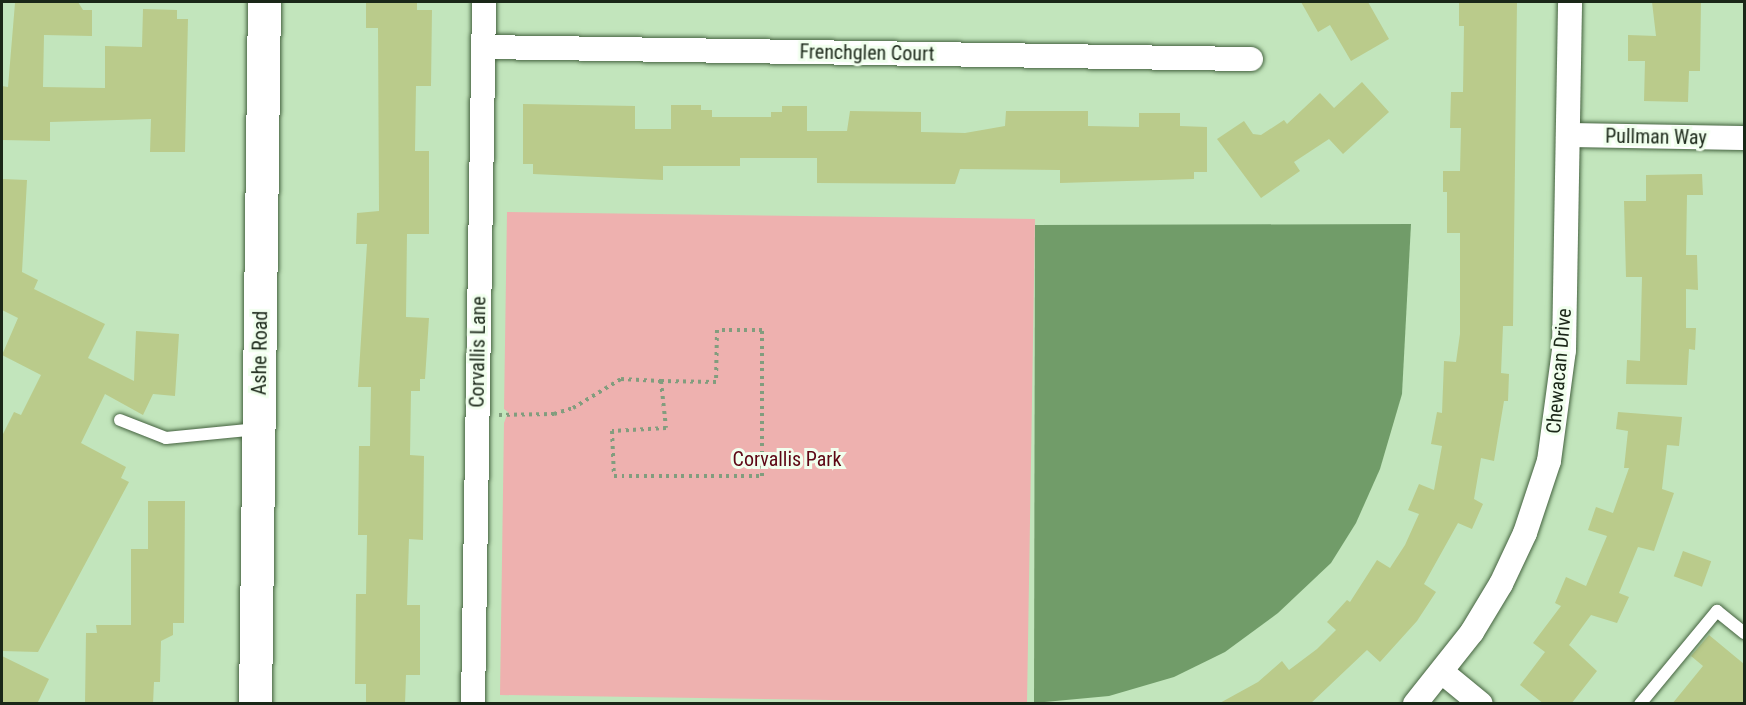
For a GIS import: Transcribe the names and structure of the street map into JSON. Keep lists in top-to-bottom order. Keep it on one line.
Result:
{"streets":{"street":["Frenchglen Court","Pullman Way","Corvallis Lane","Ashe Road","Chewacan Drive"]},"crossings":[["Frenchglen Court","Corvallis Lane"],["Pullman Way","Chewacan Drive"]],"parks":["Corvallis Park"]}
